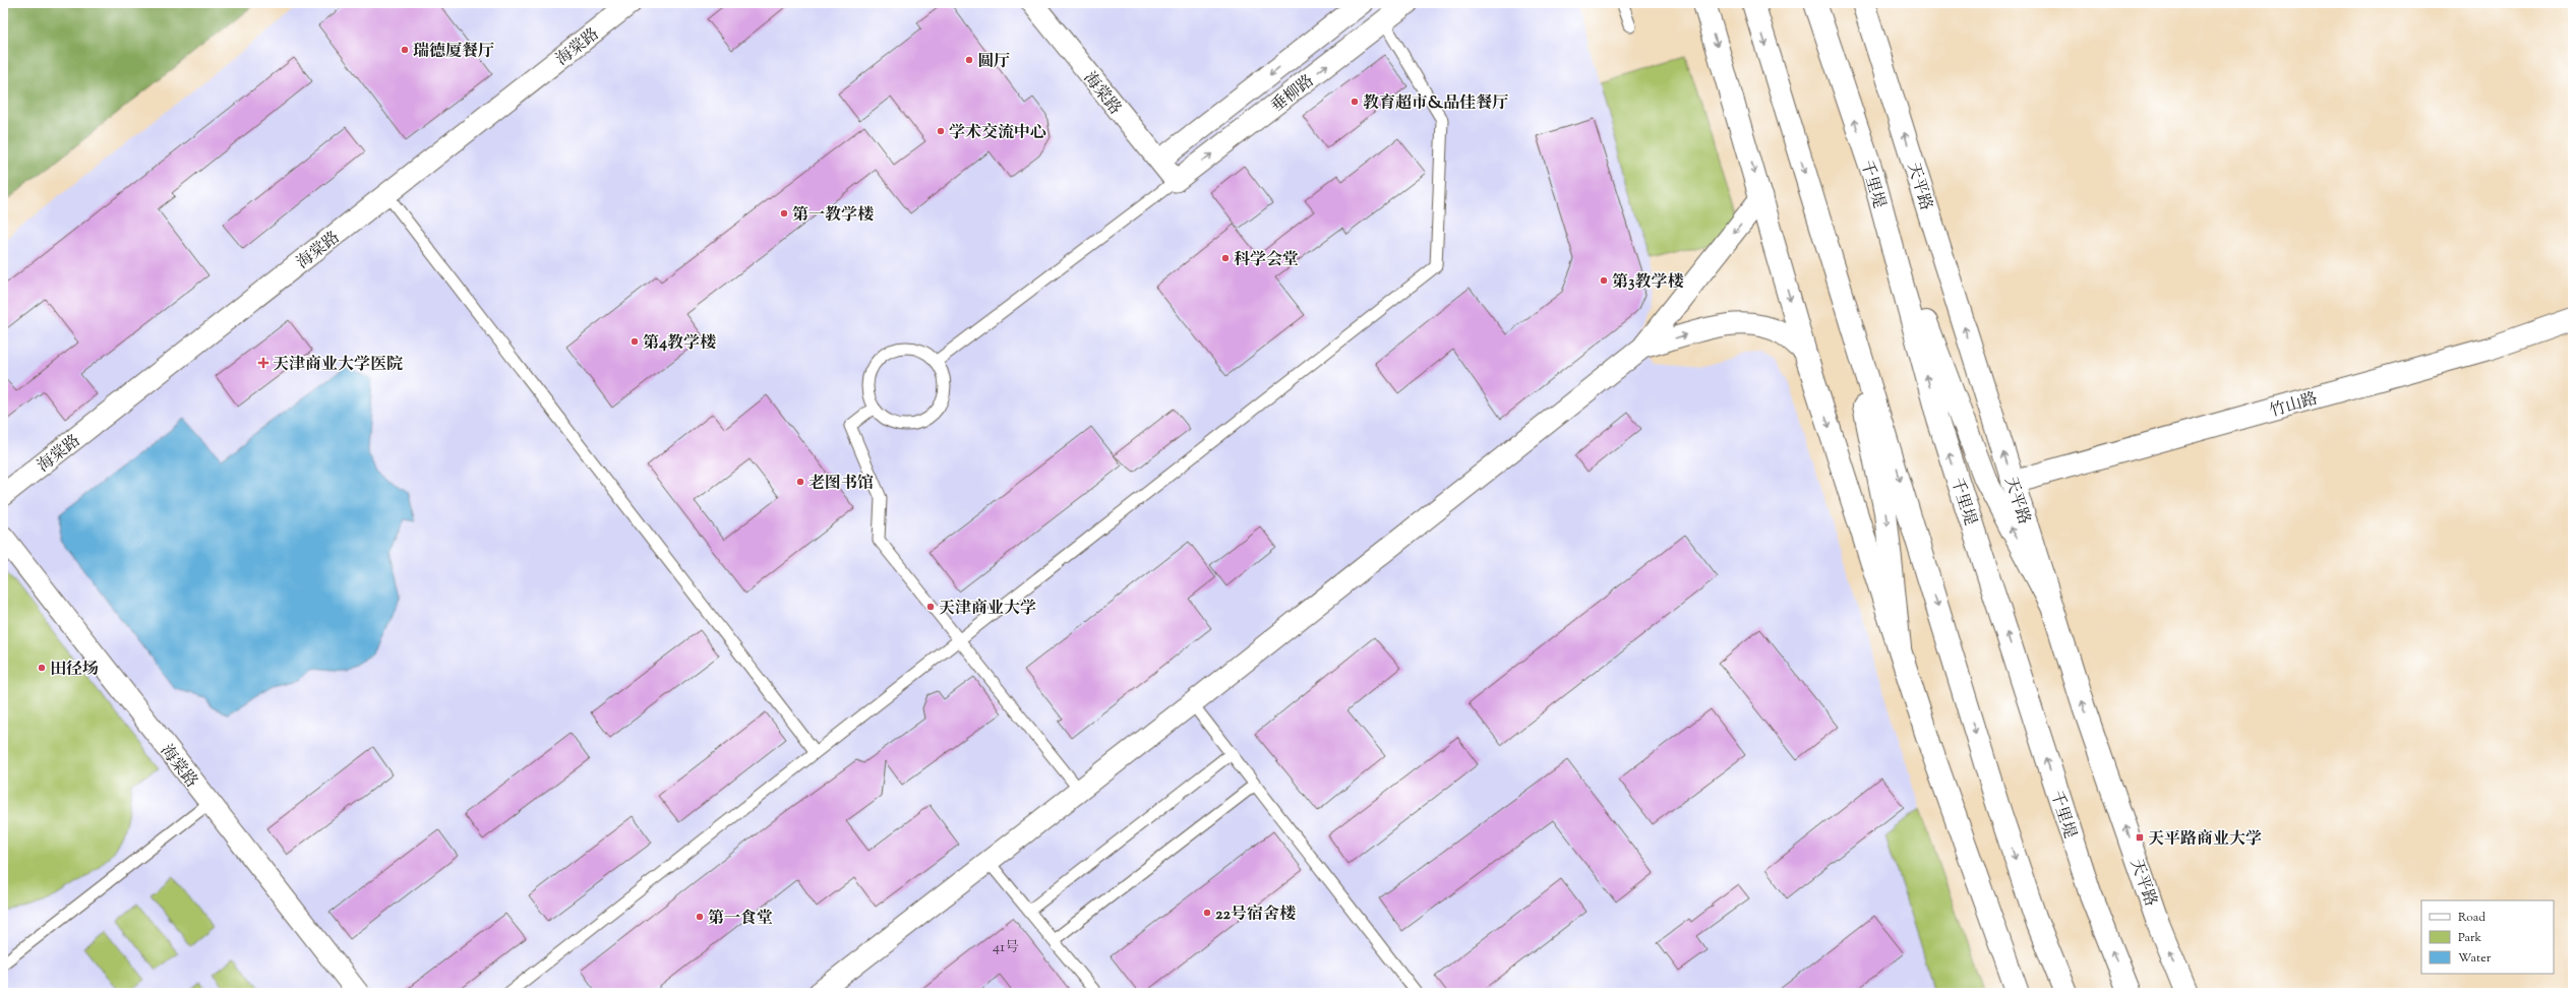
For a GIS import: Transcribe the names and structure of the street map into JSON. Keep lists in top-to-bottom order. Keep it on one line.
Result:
{"streets":{"main road":["千里堤","天平路","竹山路"],"street":["海棠路","垂柳路"]},"crossings":[["海棠路","垂柳路"],["天平路","竹山路"]],"places":{"other":["瑞德厦餐厅","圆厅","教育超市&品佳餐厅","学术交流中心","第一教学楼","科学会堂","第3教学楼","第4教学楼","老图书馆","天津商业大学","田径场","22号宿舍楼","第一食堂"],"health":["天津商业大学医院"],"transit":["天平路商业大学"]},"house_numbers":["41号"],"legend":["Road","Park","Water"]}
